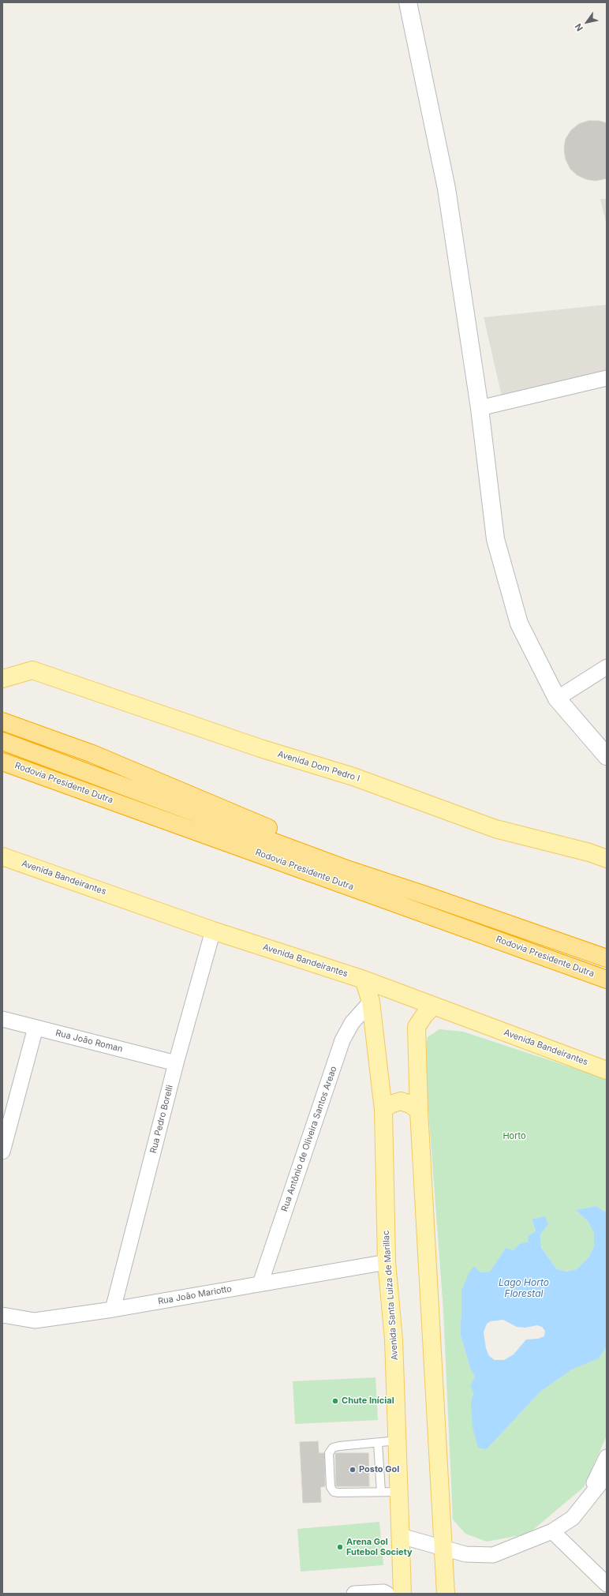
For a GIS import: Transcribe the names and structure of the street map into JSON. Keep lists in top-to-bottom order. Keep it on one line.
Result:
{"streets":{"highway":["Rodovia Presidente Dutra"],"main road":["Avenida Dom Pedro I","Avenida Bandeirantes","Avenida Santa Luíza de Marillac"],"street":["Rua João Roman","Rua Pedro Borelli","Rua Antônio de Oliveira Santos Areao","Rua João Mariotto"]},"crossings":[["Avenida Bandeirantes","Rua Pedro Borelli"],["Avenida Bandeirantes","Avenida Santa Luíza de Marillac"],["Rua João Roman","Rua Pedro Borelli"],["Rua Pedro Borelli","Rua João Mariotto"],["Rua Antônio de Oliveira Santos Areao","Rua João Mariotto"],["Rua Antônio de Oliveira Santos Areao","Avenida Santa Luíza de Marillac"],["Rua João Mariotto","Avenida Santa Luíza de Marillac"]],"water":["Lago Horto Florestal"],"parks":["Horto"],"places":["Chute Inícial","Posto Gol","Arena Gol Futebol Society"],"north":"bottom left"}
